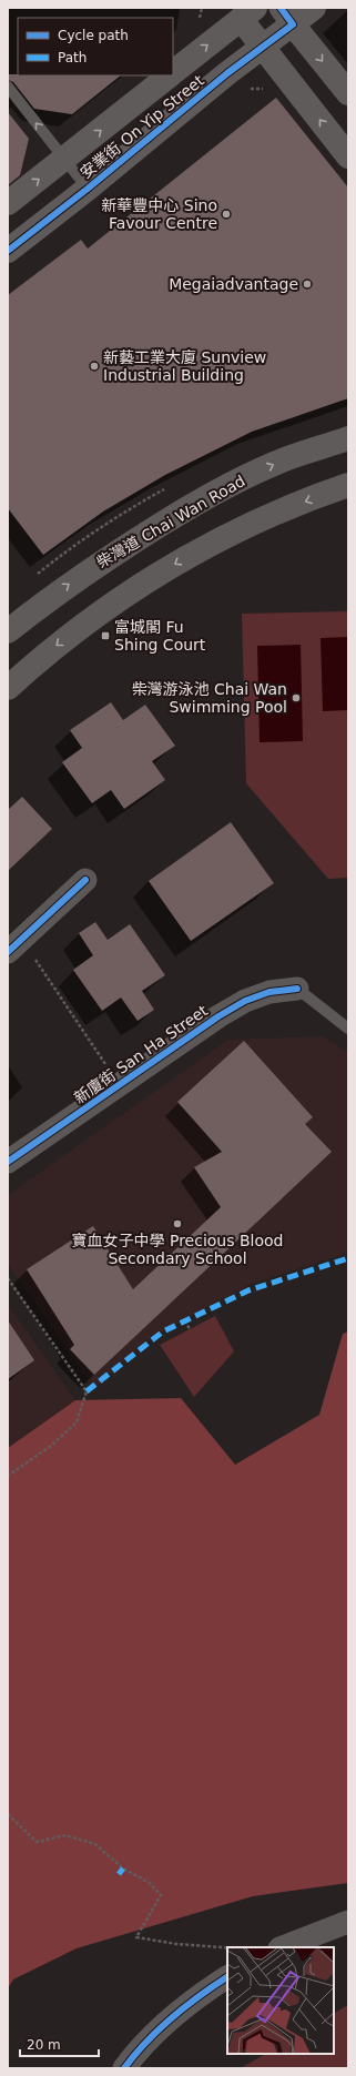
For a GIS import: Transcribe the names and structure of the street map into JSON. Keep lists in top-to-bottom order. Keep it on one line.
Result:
{"streets":{"main road":["安業街 On Yip Street","柴灣道 Chai Wan Road"],"street":["新廈街 San Ha Street"]},"places":{"other":["新華豐中心 Sino Favour Centre","Megaiadvantage","新藝工業大廈 Sunview Industrial Building","柴灣游泳池 Chai Wan Swimming Pool","寶血女子中學 Precious Blood Secondary School"],"transit":["富城閣 Fu Shing Court"]},"legend":["Cycle path","Path"],"scale_bar":"20 m"}
